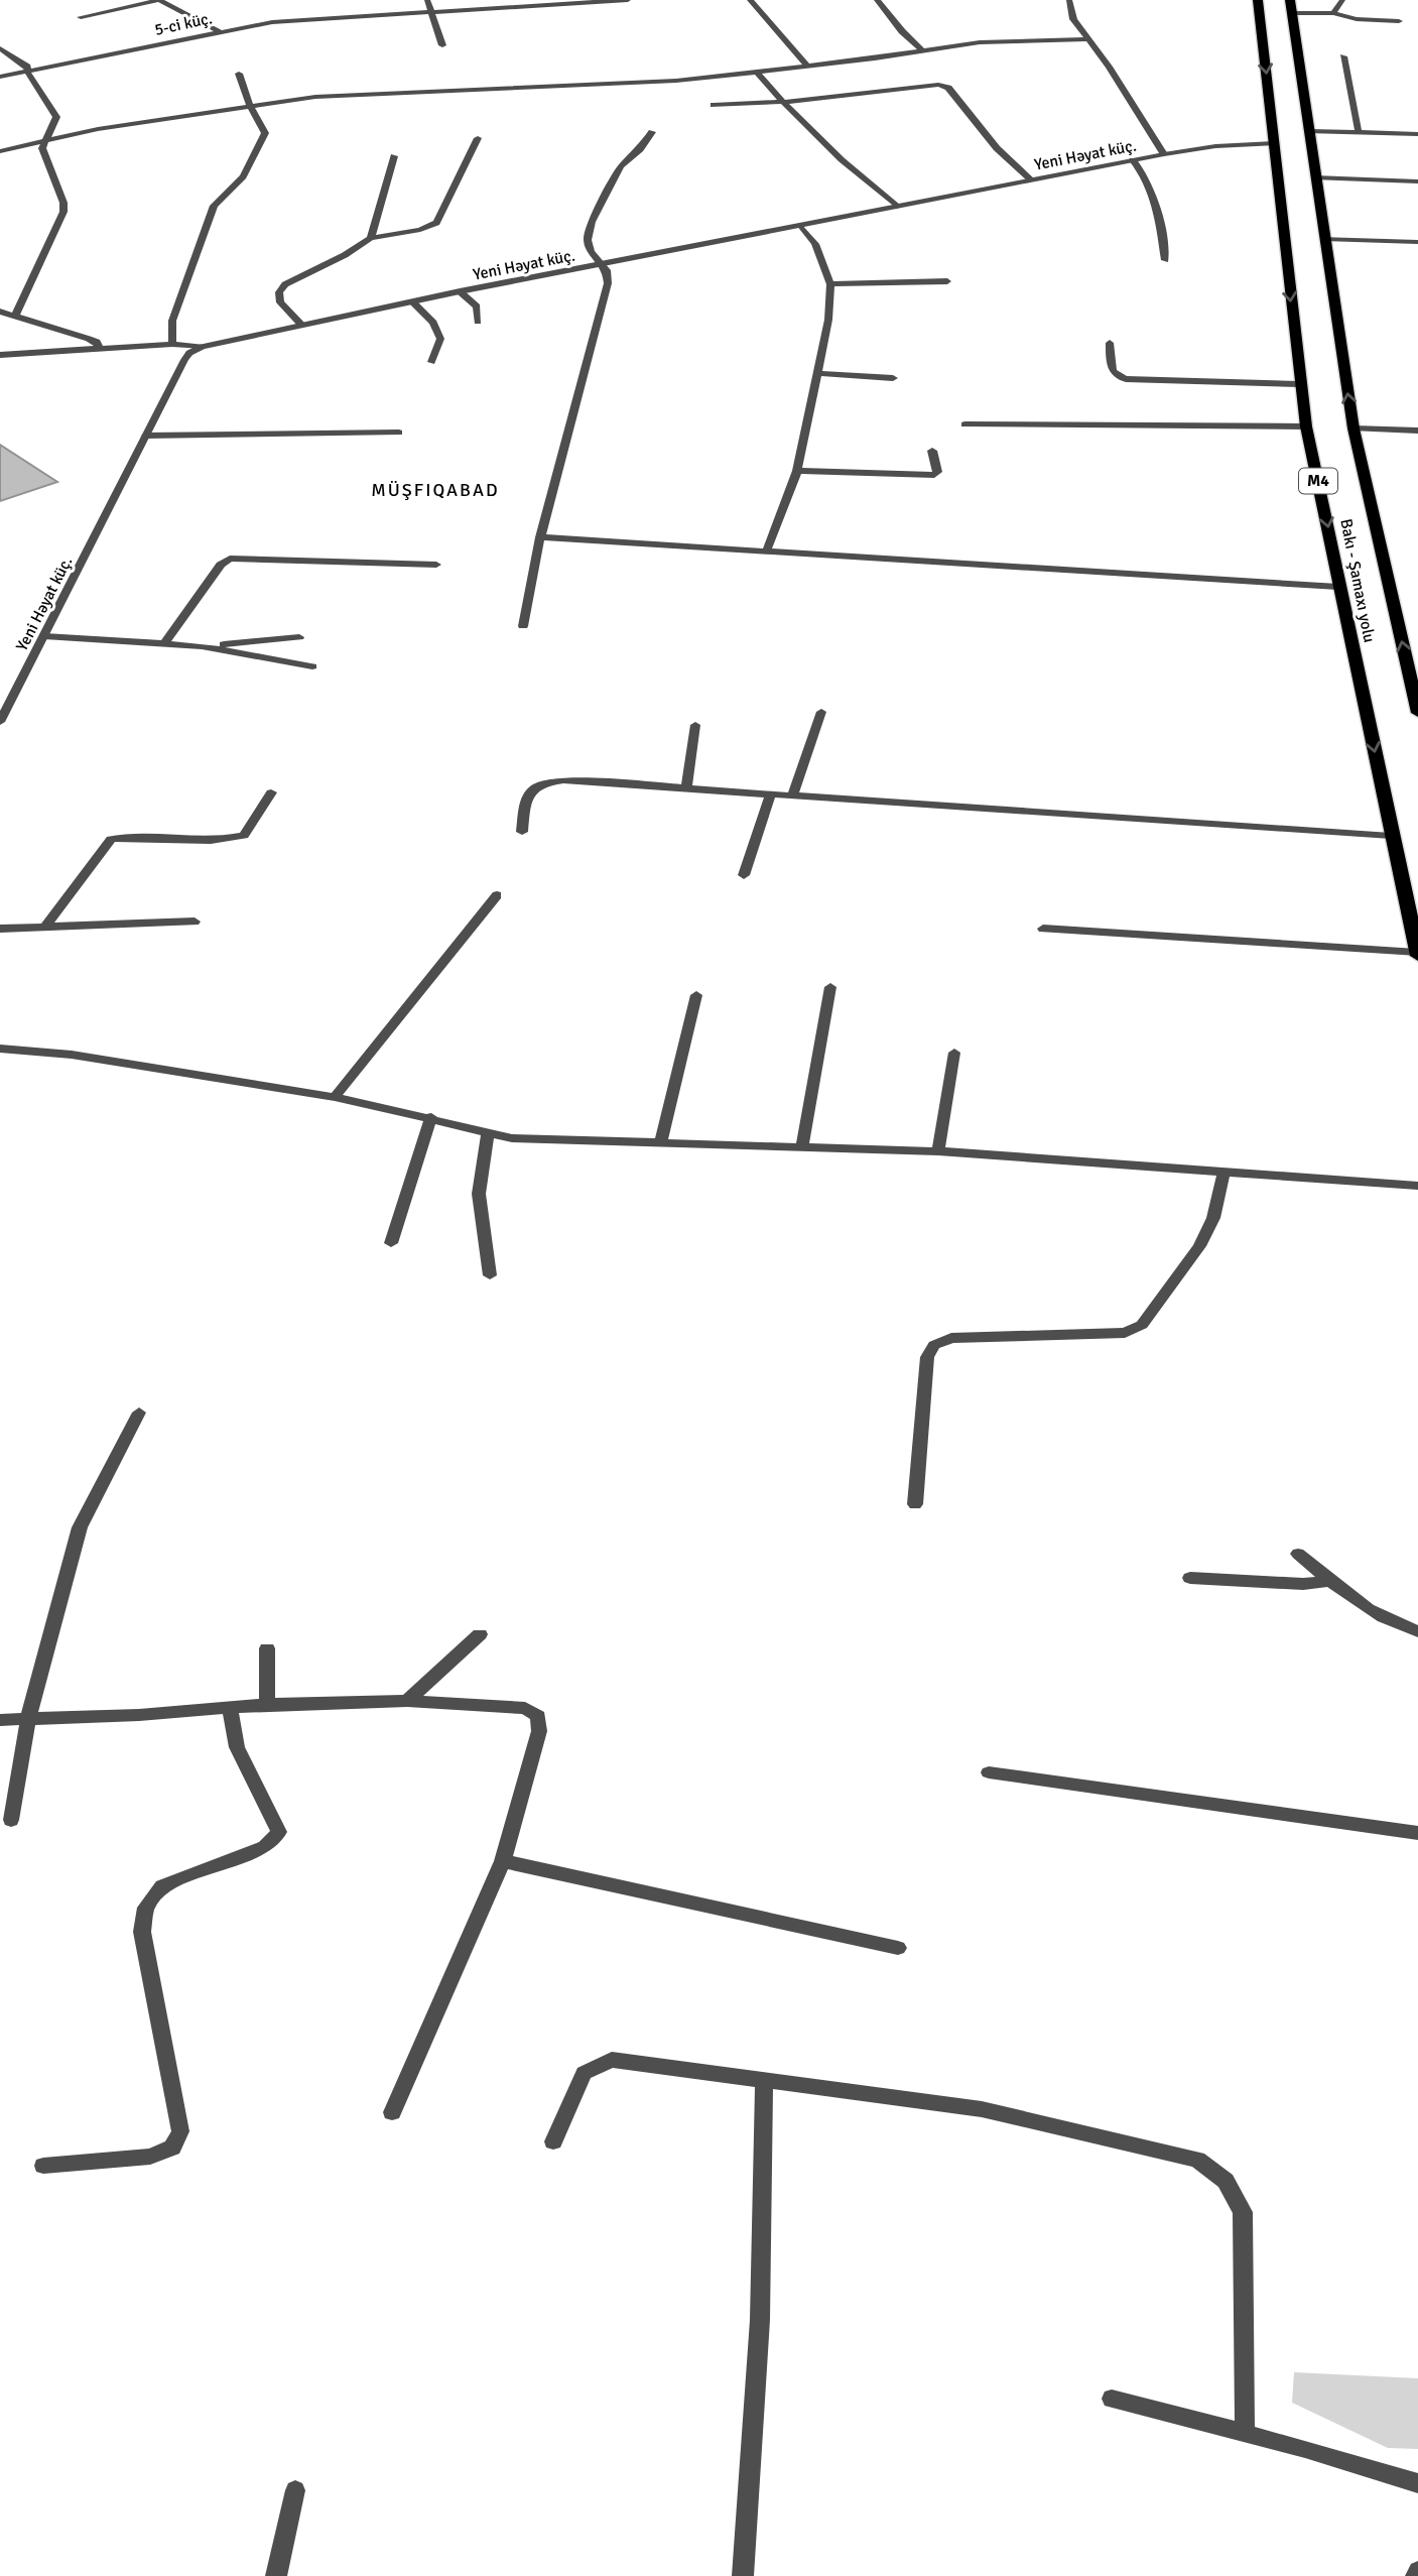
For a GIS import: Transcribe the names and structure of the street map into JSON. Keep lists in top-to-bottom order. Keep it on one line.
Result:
{"streets":{"highway":["M4","Bakı - Şamaxı yolu"],"street":["5-ci küç.","Yeni Həyat küç."]},"crossings":[["Yeni Həyat küç.","Bakı - Şamaxı yolu"]],"districts":["MÜŞFIQABAD"]}
